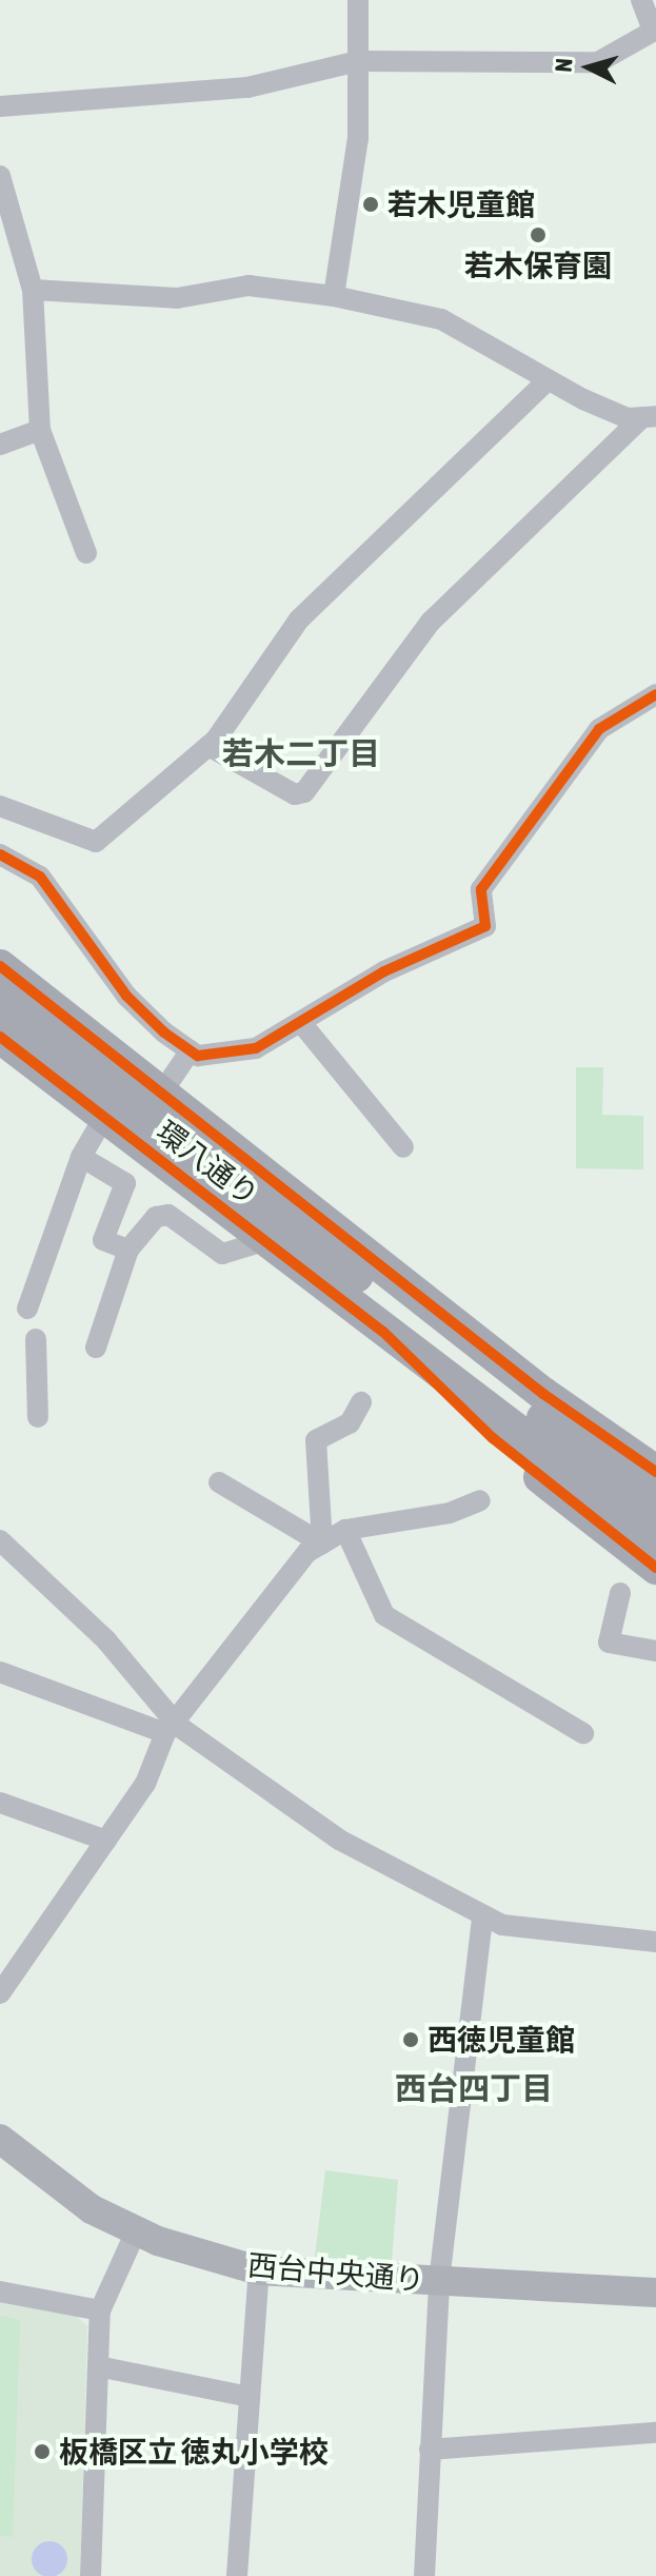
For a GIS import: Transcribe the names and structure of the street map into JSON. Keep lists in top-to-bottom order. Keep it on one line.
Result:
{"streets":{"main road":["環八通り"],"street":["西台中央通り"]},"districts":["若木二丁目","西台四丁目"],"places":["若木児童館","若木保育園","西徳児童館","板橋区立 徳丸小学校"],"north":"left"}
